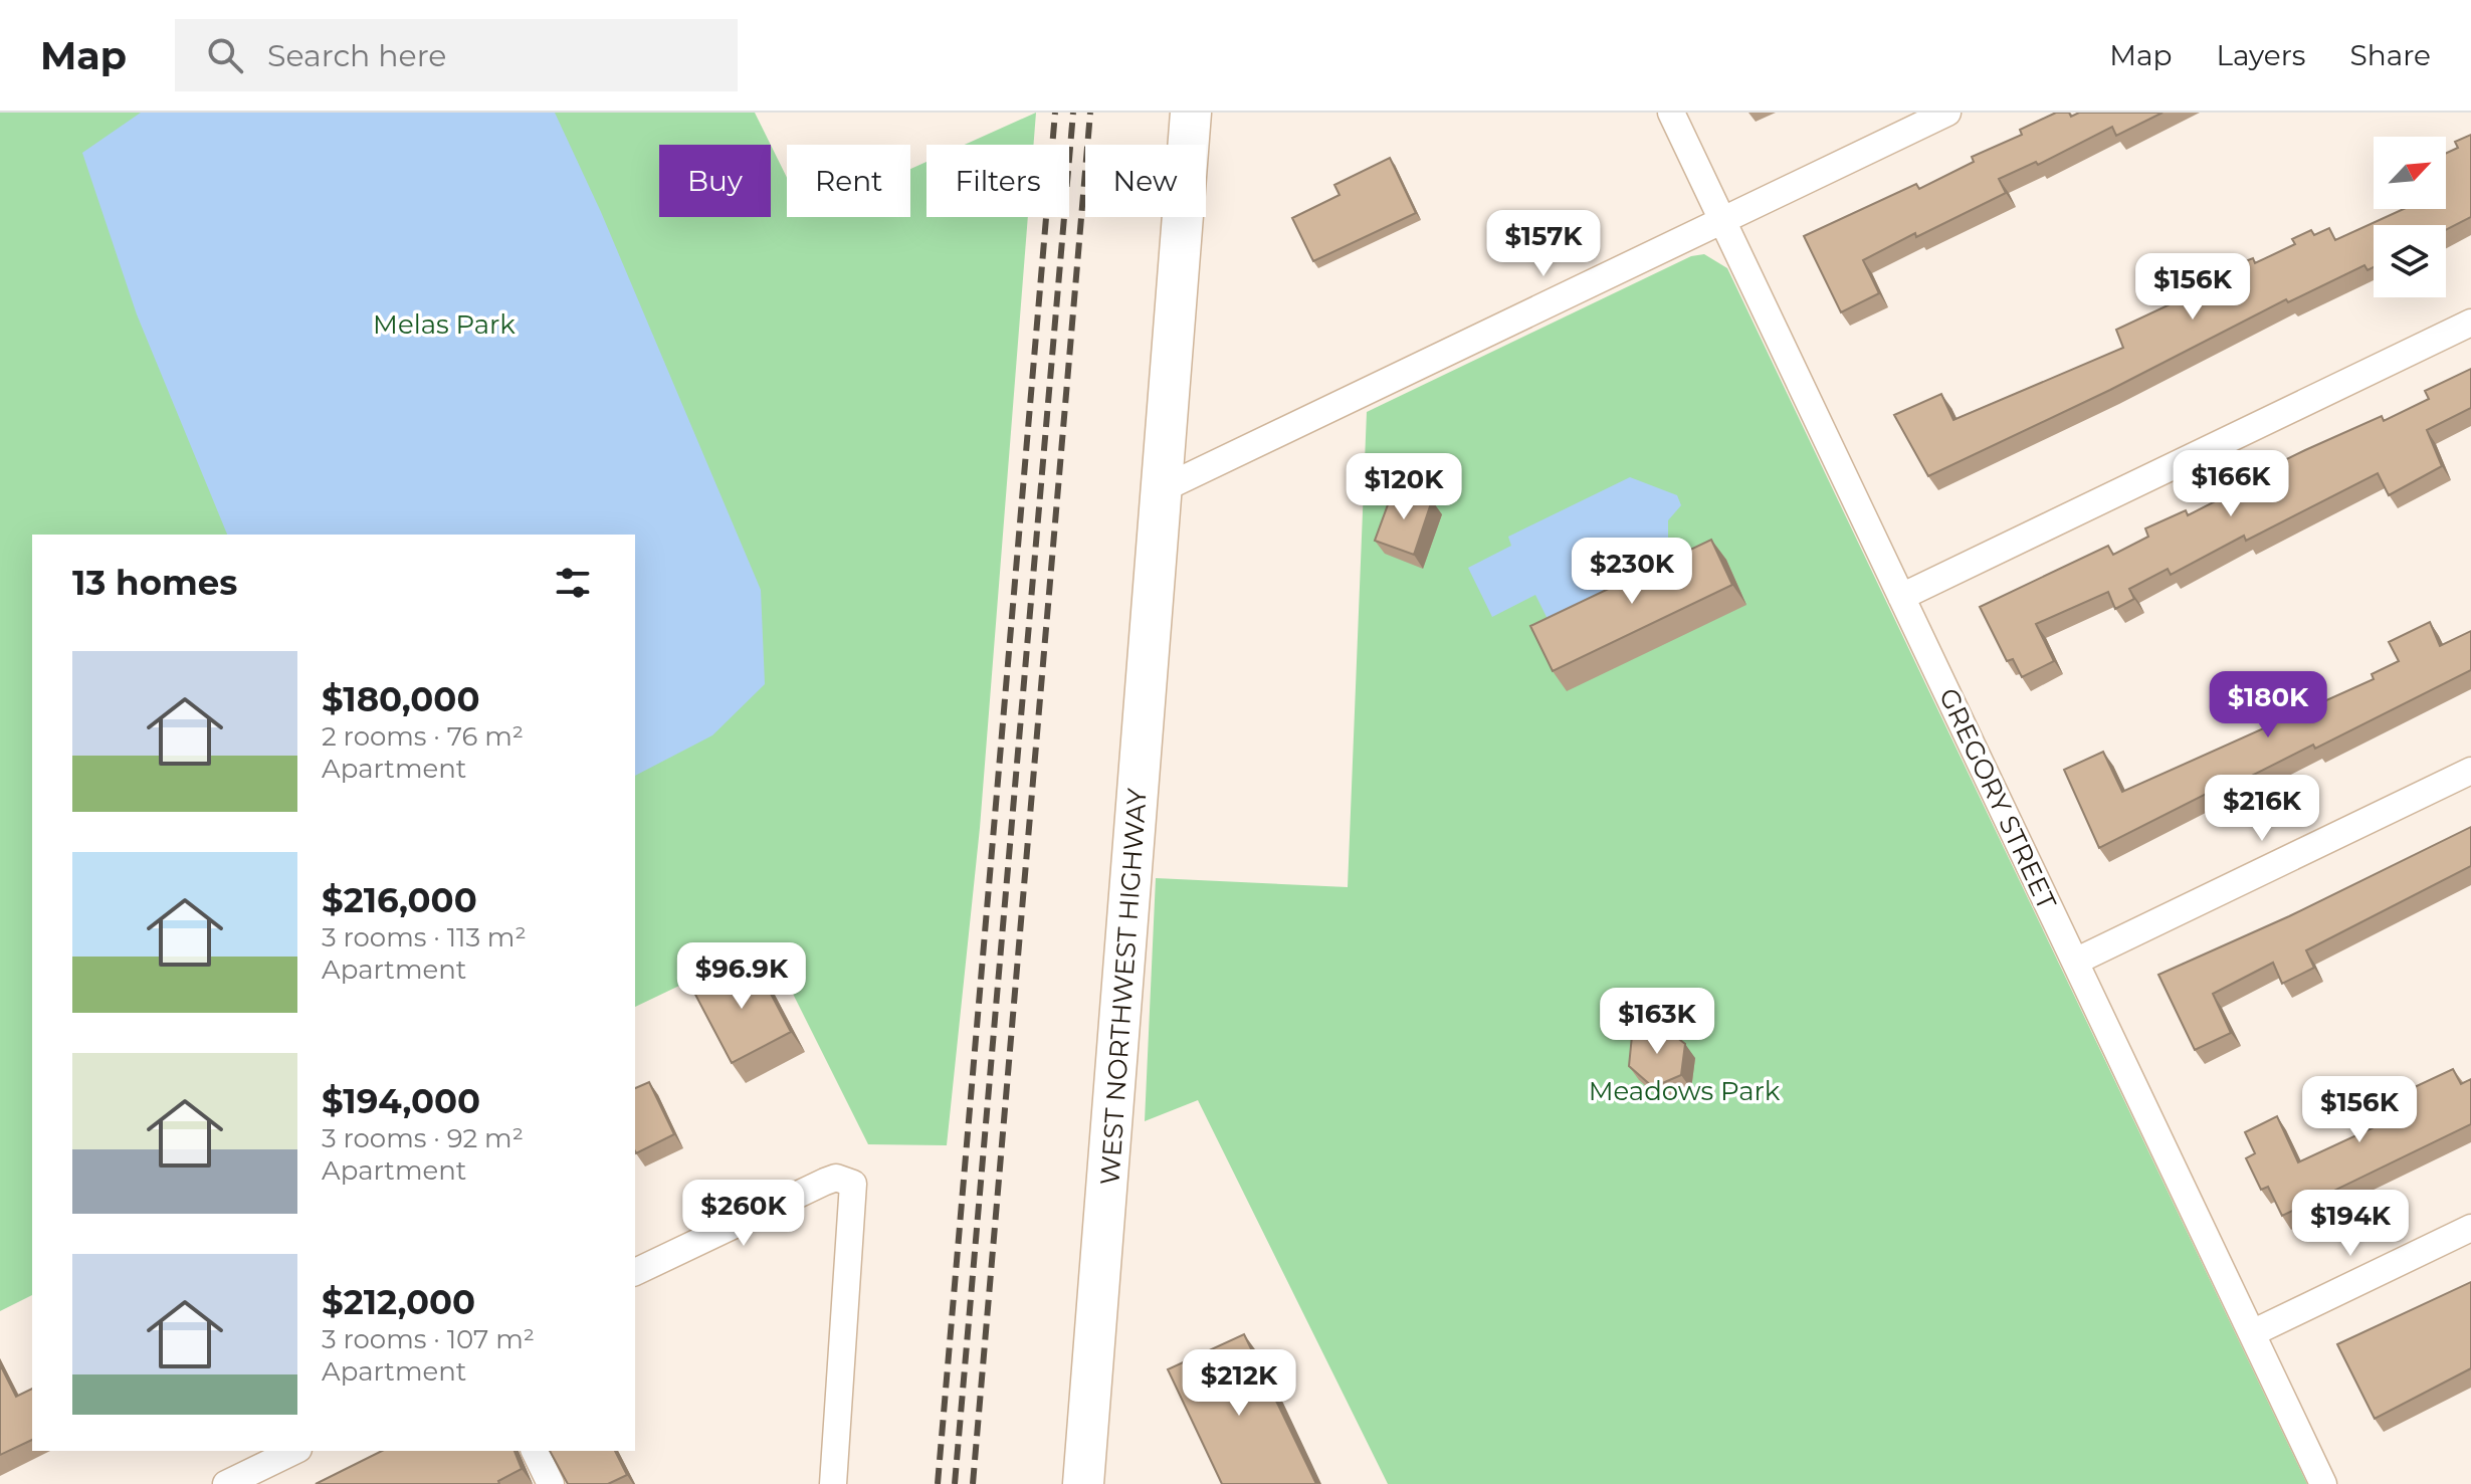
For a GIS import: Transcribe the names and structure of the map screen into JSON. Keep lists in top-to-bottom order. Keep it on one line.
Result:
{"streets":{"main road":["WEST NORTHWEST HIGHWAY"],"street":["GREGORY STREET"]},"parks":["Melas Park","Meadows Park"],"north":"top right","page":{"header":"Map","search":"Search here","nav":["Map","Layers","Share"],"chip":["Buy","Rent","Filters","New"],"price":["$157K","$156K","$166K","$120K","$230K","$180K","$216K","$96.9K","$163K","$156K","$260K","$194K","$212K"],"heading":"13 homes","list":[{"name":"$180,000","note":"2 rooms · 76 m² · Apartment"},{"name":"$216,000","note":"3 rooms · 113 m² · Apartment"},{"name":"$194,000","note":"3 rooms · 92 m² · Apartment"},{"name":"$212,000","note":"3 rooms · 107 m² · Apartment"}]}}
